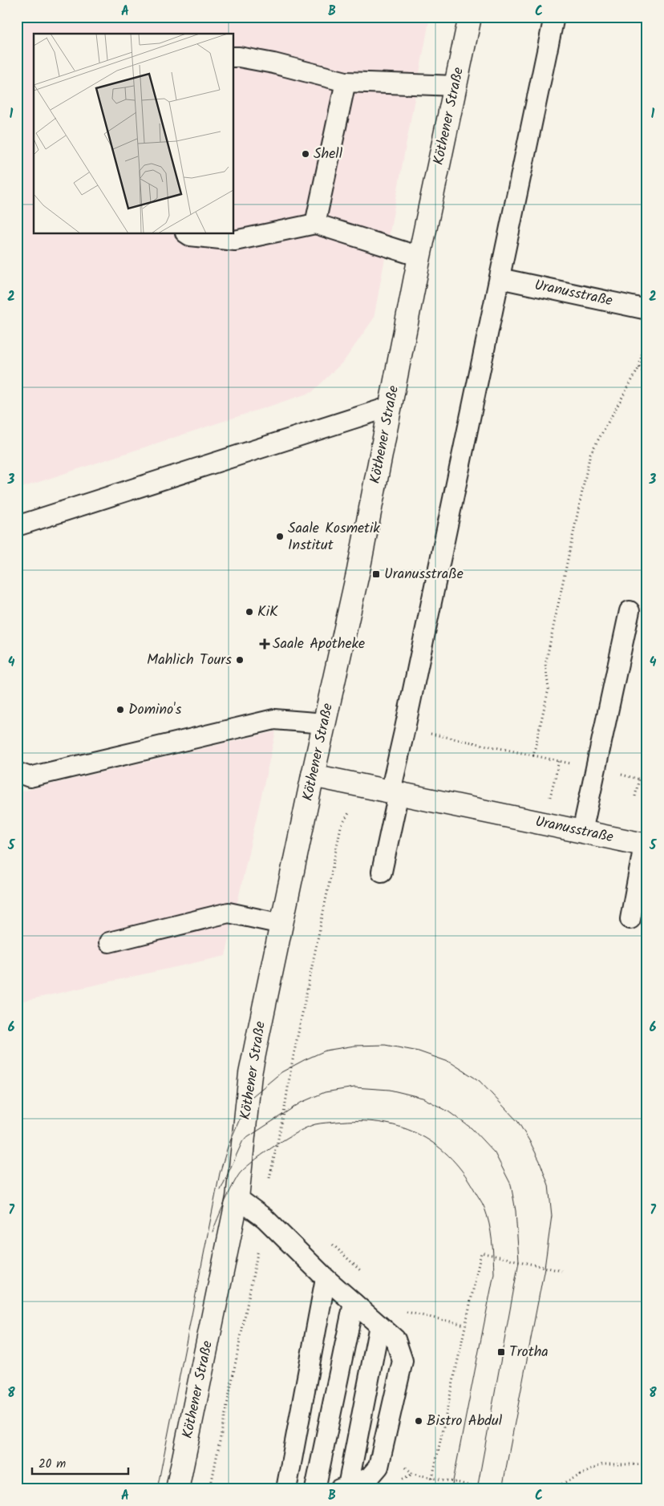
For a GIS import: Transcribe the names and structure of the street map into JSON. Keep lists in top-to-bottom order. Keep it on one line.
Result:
{"streets":{"main road":["Köthener Straße","Uranusstraße"]},"crossings":[["Köthener Straße","Uranusstraße"]],"places":{"other":["Shell","Saale Kosmetik Institut","KiK","Mahlich Tours","Domino's","Bistro Abdul"],"transit":["Uranusstraße","Trotha"],"health":["Saale Apotheke"]},"scale_bar":"20 m","grid":{"columns":["A","B","C"],"rows":["1","2","3","4","5","6","7","8"]}}
